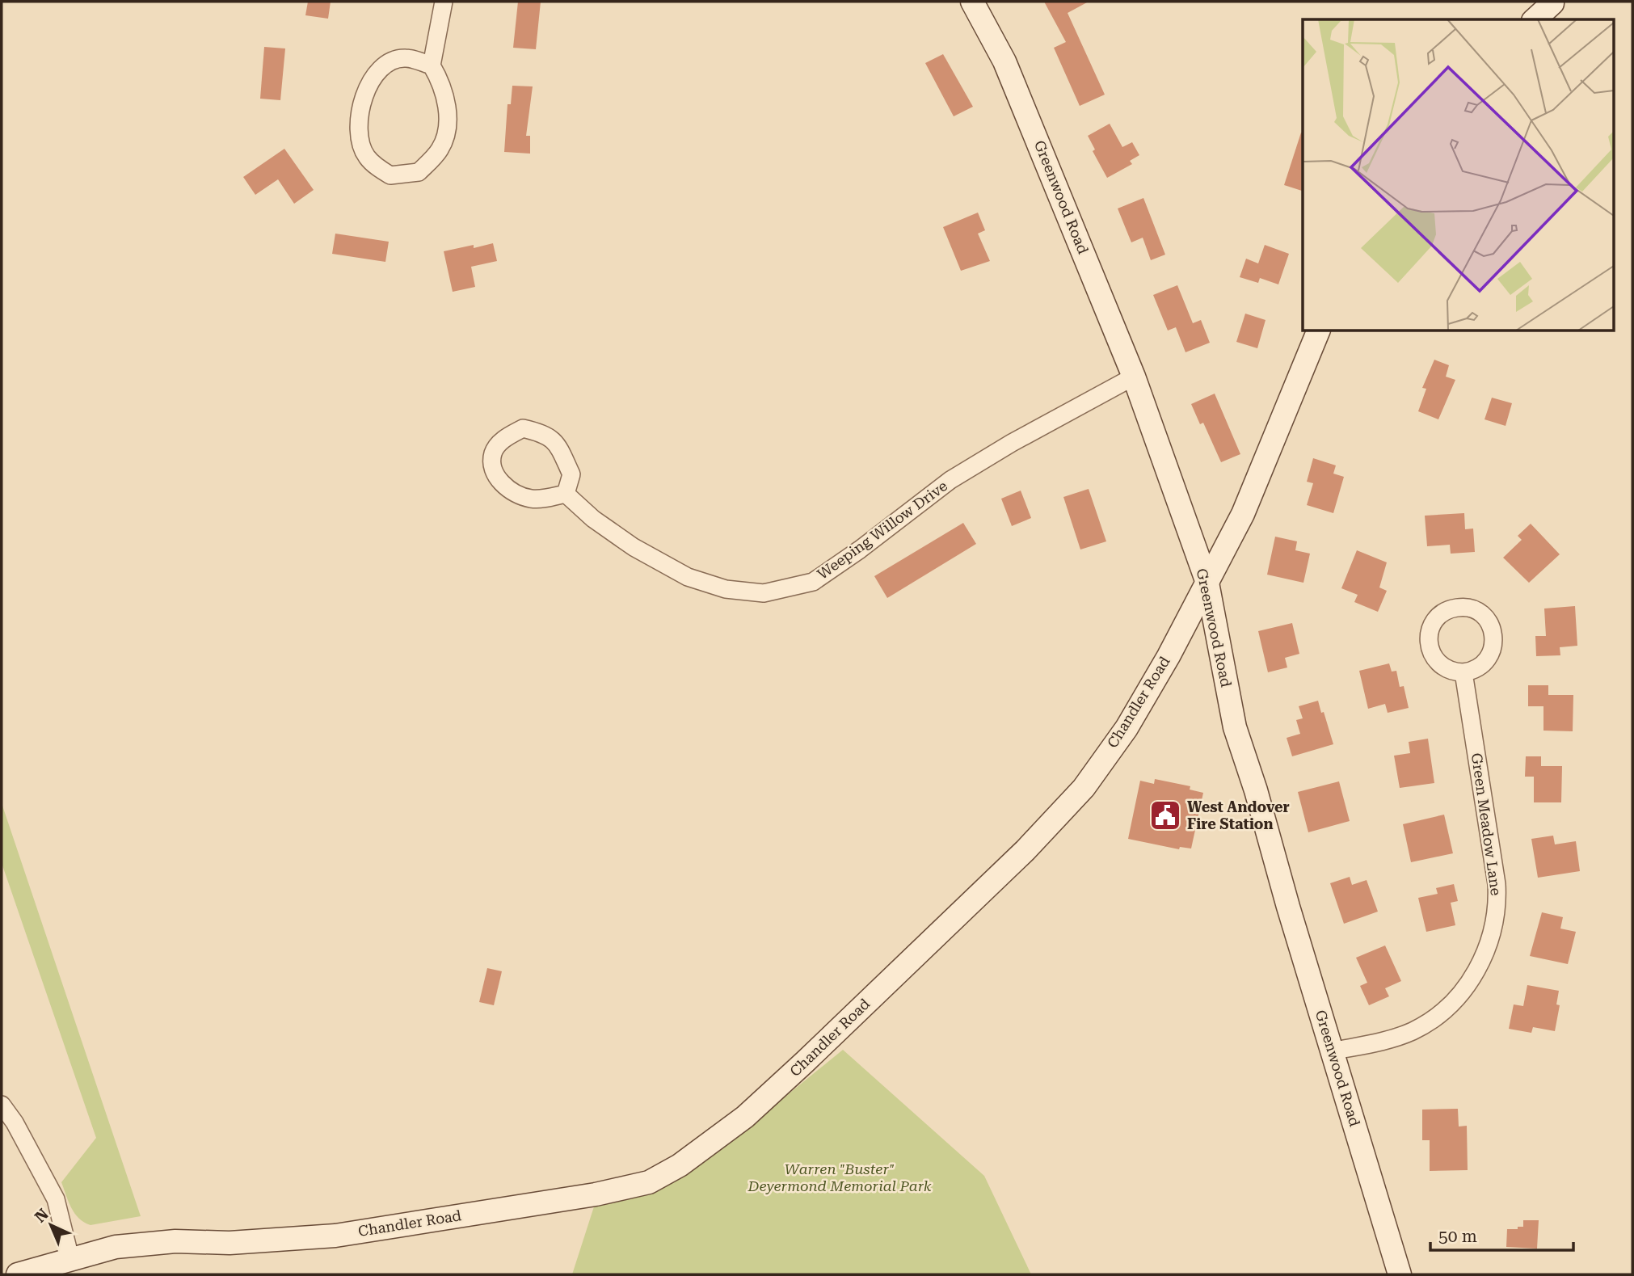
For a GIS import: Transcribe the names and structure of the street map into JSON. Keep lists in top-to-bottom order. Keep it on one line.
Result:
{"streets":{"street":["Greenwood Road","Weeping Willow Drive","Chandler Road","Green Meadow Lane"]},"crossings":[["Greenwood Road","Weeping Willow Drive"],["Greenwood Road","Chandler Road"],["Greenwood Road","Green Meadow Lane"]],"parks":["Warren \"Buster\" Deyermond Memorial Park"],"places":{"public building":["West Andover Fire Station"]},"scale_bar":"50 m","north":"top left"}
